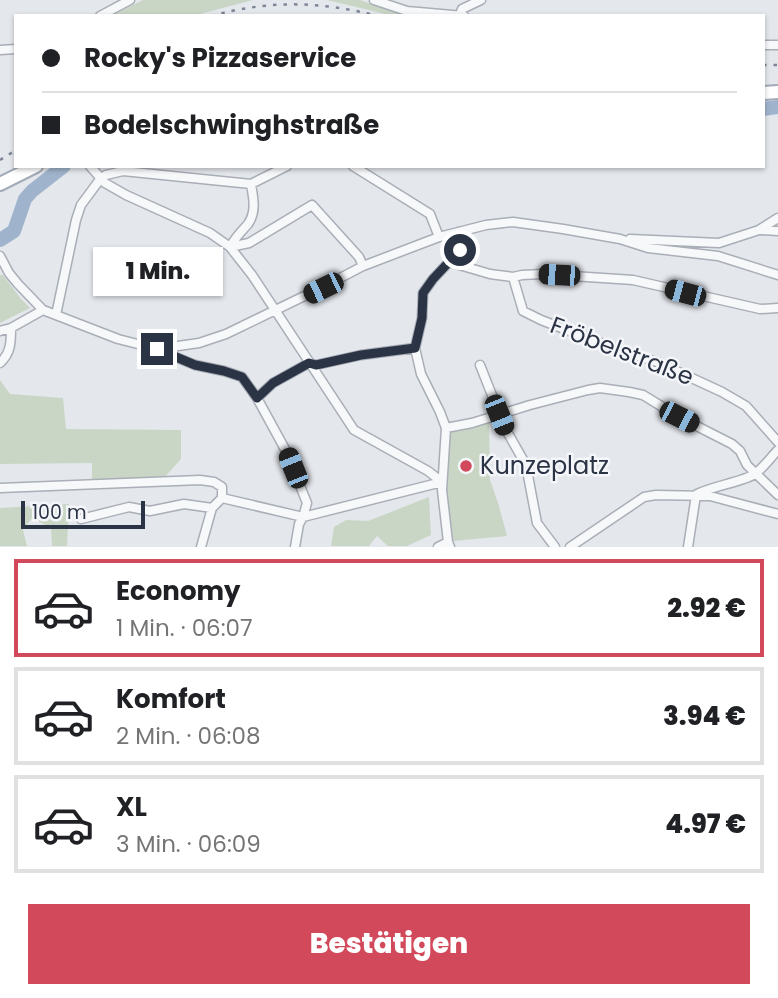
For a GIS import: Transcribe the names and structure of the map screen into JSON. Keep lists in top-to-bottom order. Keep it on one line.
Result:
{"streets":{"street":["Fröbelstraße"]},"places":["Kunzeplatz"],"scale_bar":"100 m","page":{"banner":["Rocky's Pizzaservice","Bodelschwinghstraße"],"bubble":"1 Min.","scale":"100 m","list":[{"name":"Economy","note":"1 Min. · 06:07","value":"2.92 €"},{"name":"Komfort","note":"2 Min. · 06:08","value":"3.94 €"},{"name":"XL","note":"3 Min. · 06:09","value":"4.97 €"}],"buttons":"Bestätigen"}}
